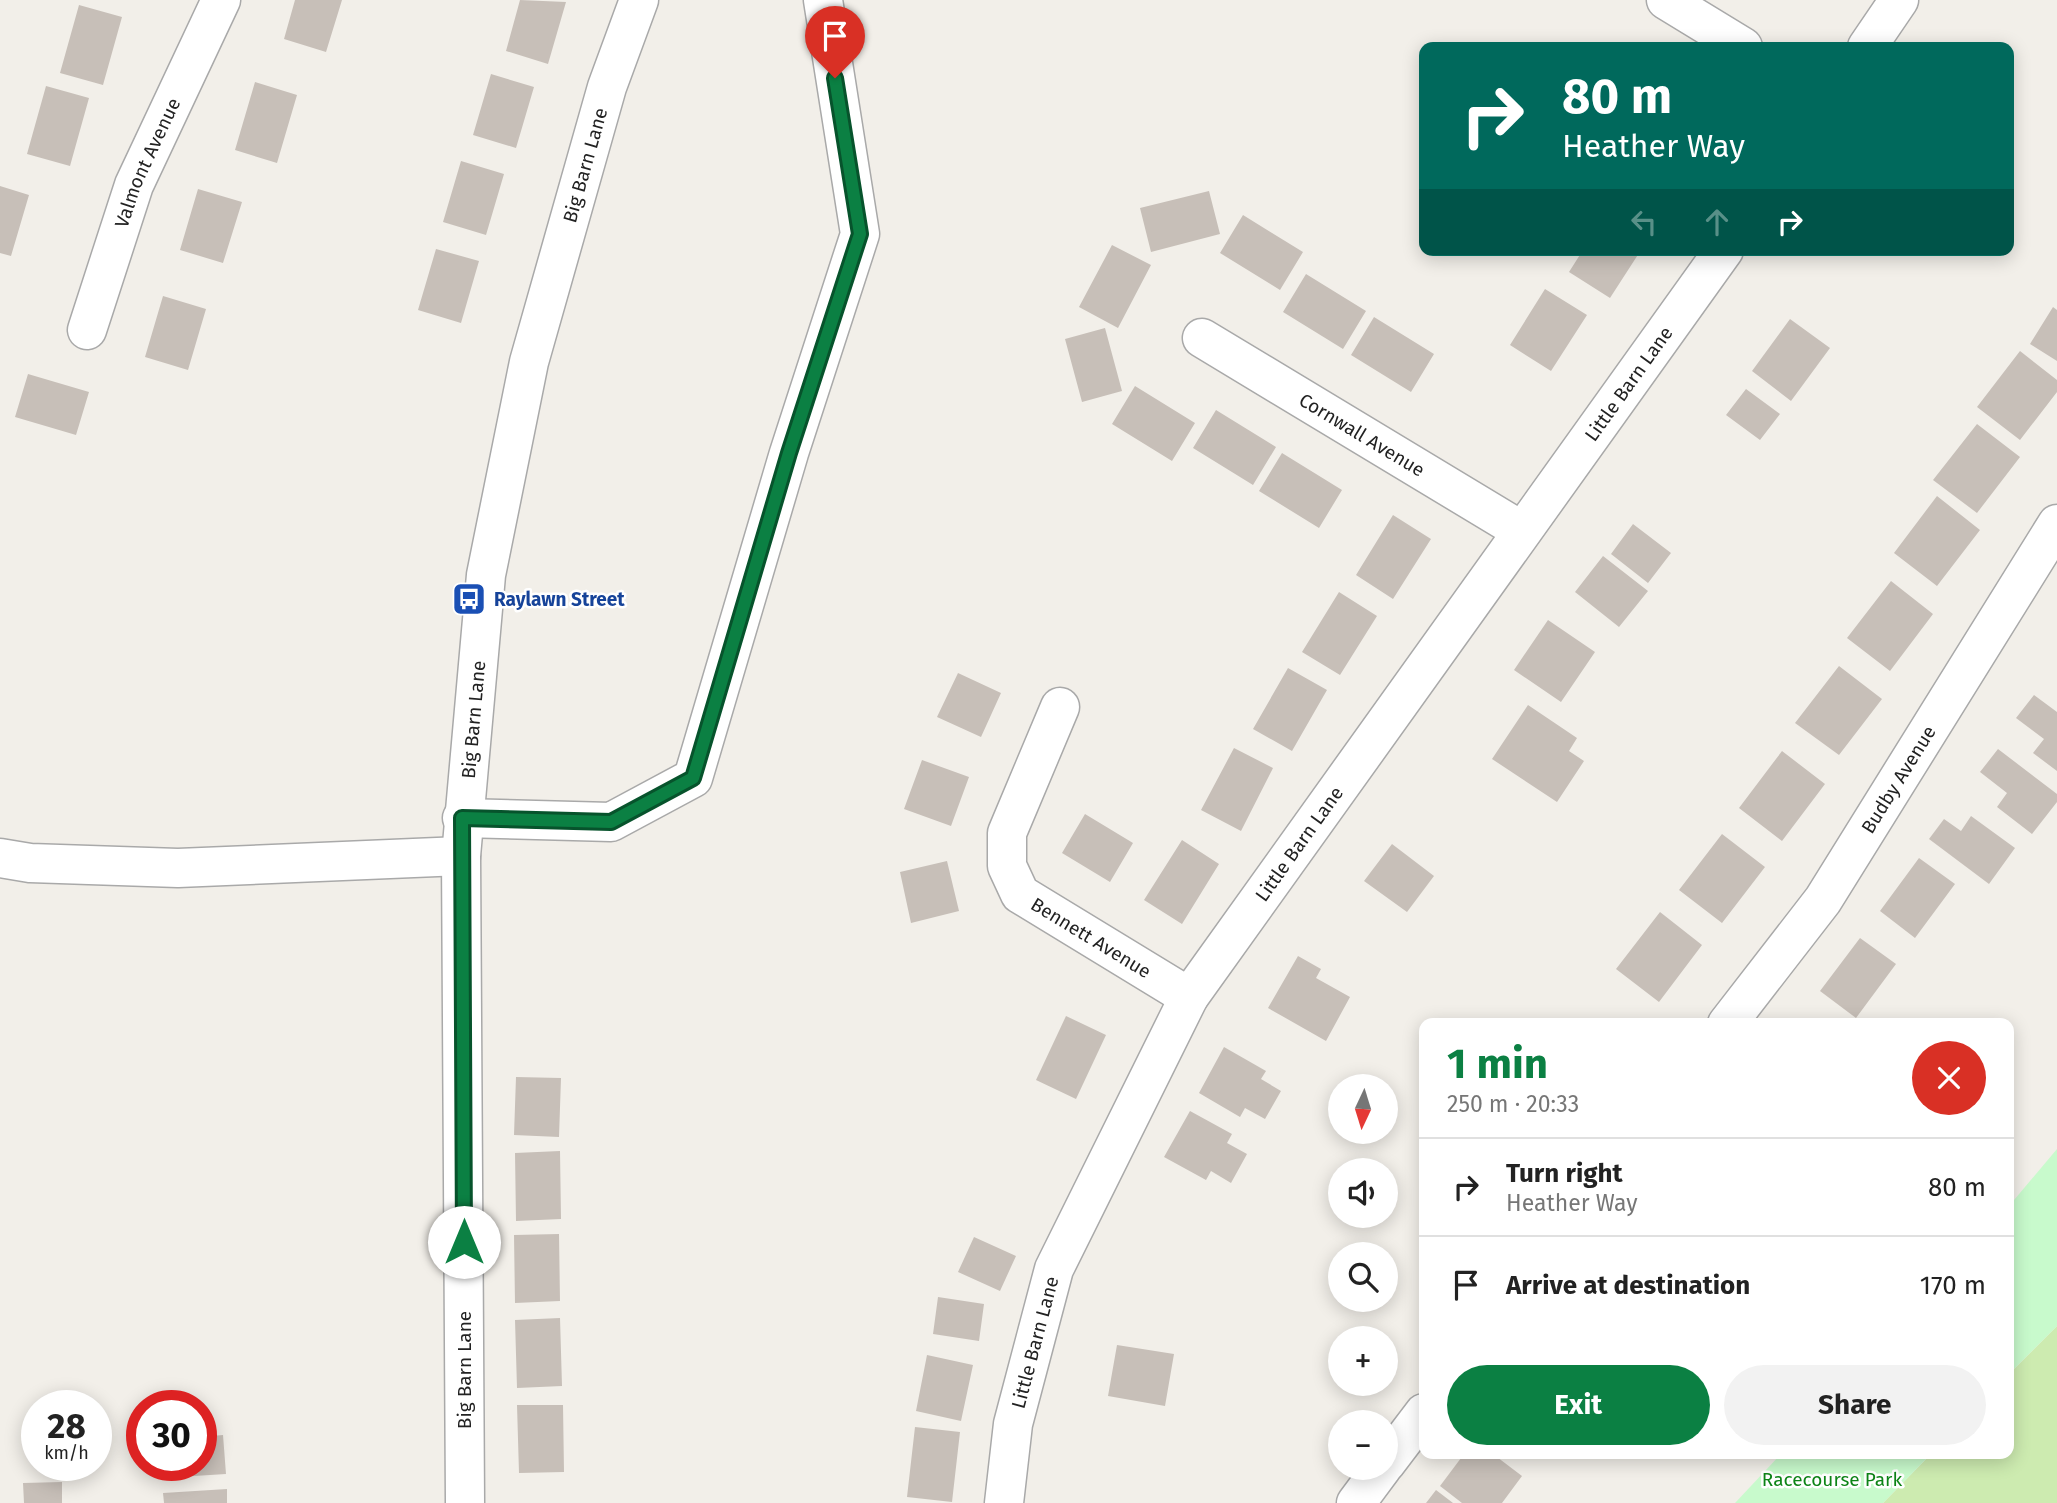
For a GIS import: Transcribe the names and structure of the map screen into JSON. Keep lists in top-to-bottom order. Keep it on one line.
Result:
{"streets":{"street":["Valmont Avenue","Big Barn Lane","Little Barn Lane","Cornwall Avenue","Budby Avenue","Bennett Avenue"]},"crossings":[["Little Barn Lane","Cornwall Avenue"],["Little Barn Lane","Bennett Avenue"]],"parks":["Racecourse Park"],"places":{"bus stop":["Raylawn Street"]},"north":"bottom","page":{"turn":["80 m","Heather Way"],"heading":["1 min","250 m · 20:33"],"map_buttons":["+","−"],"list":[{"name":"Turn right","note":"Heather Way","value":"80 m"},{"name":"Arrive at destination","value":"170 m"}],"buttons":["Exit","Share"],"speed":"28 km/h","limit":"30"}}
